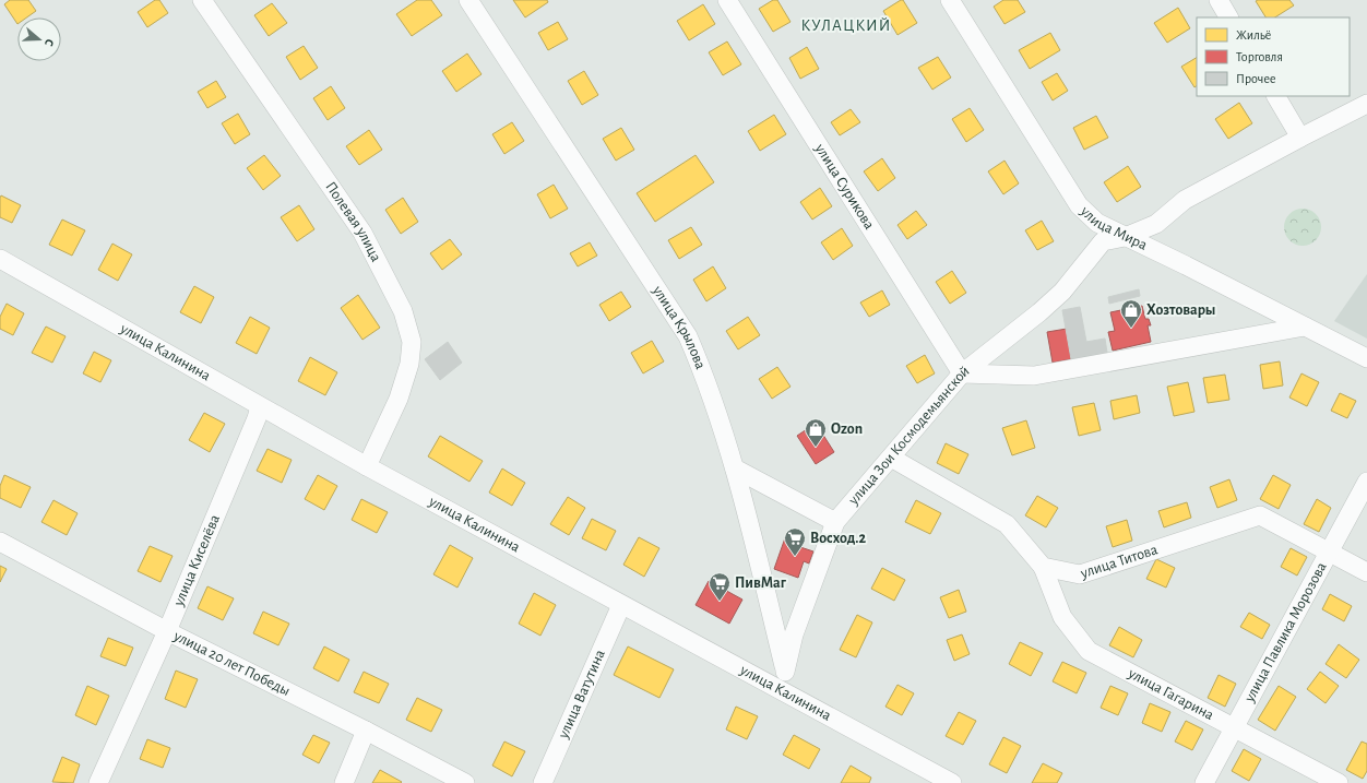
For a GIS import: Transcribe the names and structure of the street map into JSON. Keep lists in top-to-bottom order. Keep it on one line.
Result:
{"streets":{"street":["улица Сурикова","Полевая улица","улица Мира","улица Крылова","улица Калинина","улица Зои Космодемьянской","улица Киселёва","улица Титова","улица Павлика Морозова","улица 20 лет Победы","улица Ватутина","улица Гагарина"]},"crossings":[["улица Сурикова","улица Зои Космодемьянской"],["Полевая улица","улица Калинина"],["улица Мира","улица Зои Космодемьянской"],["улица Крылова","улица Калинина"],["улица Крылова","улица Зои Космодемьянской"],["улица Калинина","улица Киселёва"],["улица Калинина","улица Ватутина"],["улица Киселёва","улица 20 лет Победы"],["улица Титова","улица Павлика Морозова"],["улица Титова","улица Гагарина"],["улица Павлика Морозова","улица Гагарина"]],"districts":["КУЛАЦКИЙ"],"places":{"shop":["Хозтовары","Ozon"],"supermarket":["Восход.2","ПивМаг"]},"legend":["Жильё","Торговля","Прочее"],"north":"right"}
